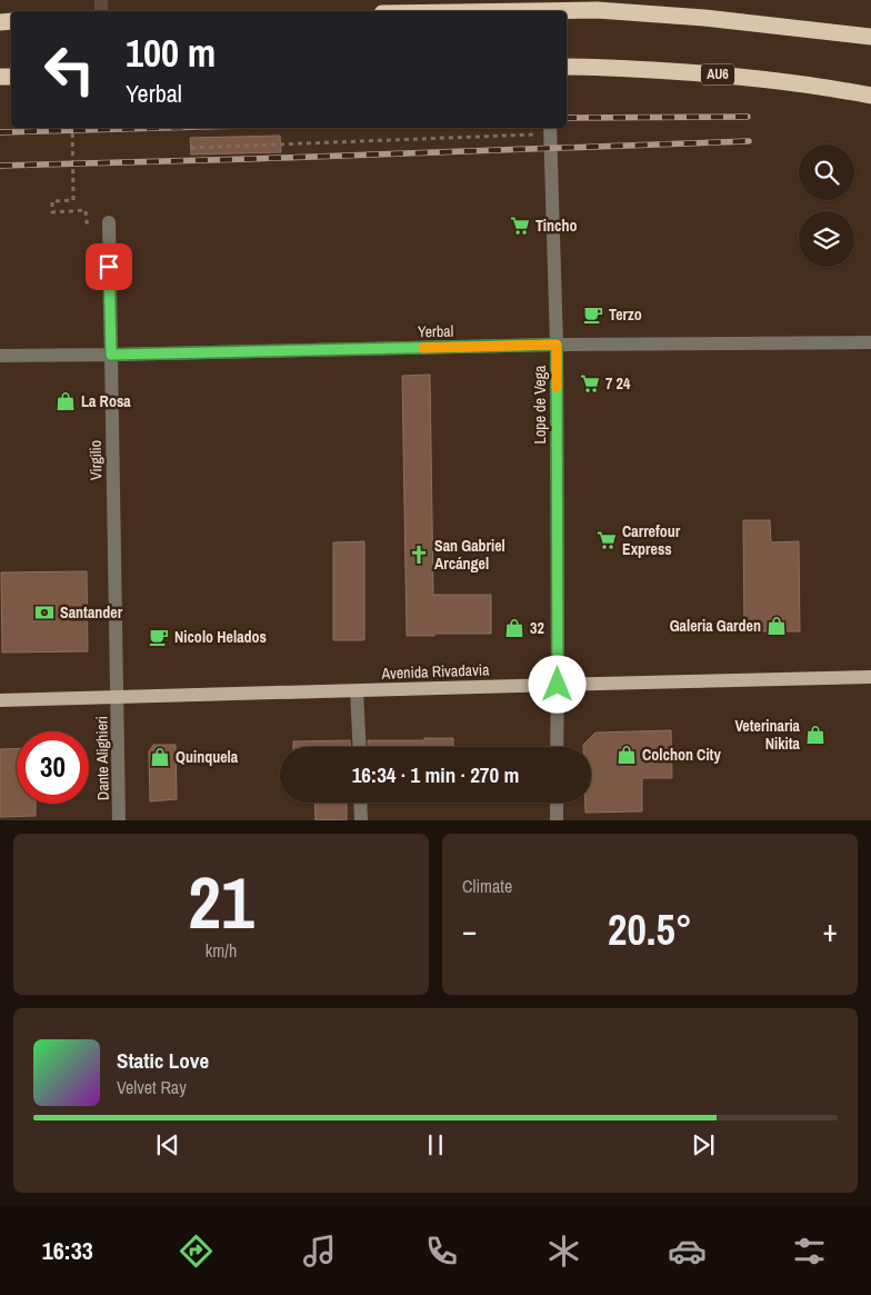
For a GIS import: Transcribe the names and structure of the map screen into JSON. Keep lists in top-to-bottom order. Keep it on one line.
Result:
{"streets":{"highway":["AU6"],"main road":["Avenida Rivadavia"],"street":["Yerbal","Lope de Vega","Virgilio","Dante Alighieri"]},"crossings":[["Yerbal","Lope de Vega"],["Yerbal","Virgilio"],["Lope de Vega","Avenida Rivadavia"],["Virgilio","Avenida Rivadavia"],["Virgilio","Dante Alighieri"],["Avenida Rivadavia","Dante Alighieri"]],"places":{"supermarket":["Tincho","7 24","Carrefour Express"],"cafe":["Terzo","Nicolo Helados"],"shop":["La Rosa","Galeria Garden","32","Veterinaria Nikita","Colchon City","Quinquela"],"church":["San Gabriel Arcángel"],"bank":["Santander"]},"page":{"turn":["100 m","Yerbal"],"limit":"30","trip":"16:34 · 1 min · 270 m","tile":[["21","km/h"],"Climate"],"heat":["−","20.5°","+"],"song":["Static Love","Velvet Ray"],"tabs":"16:33"}}
